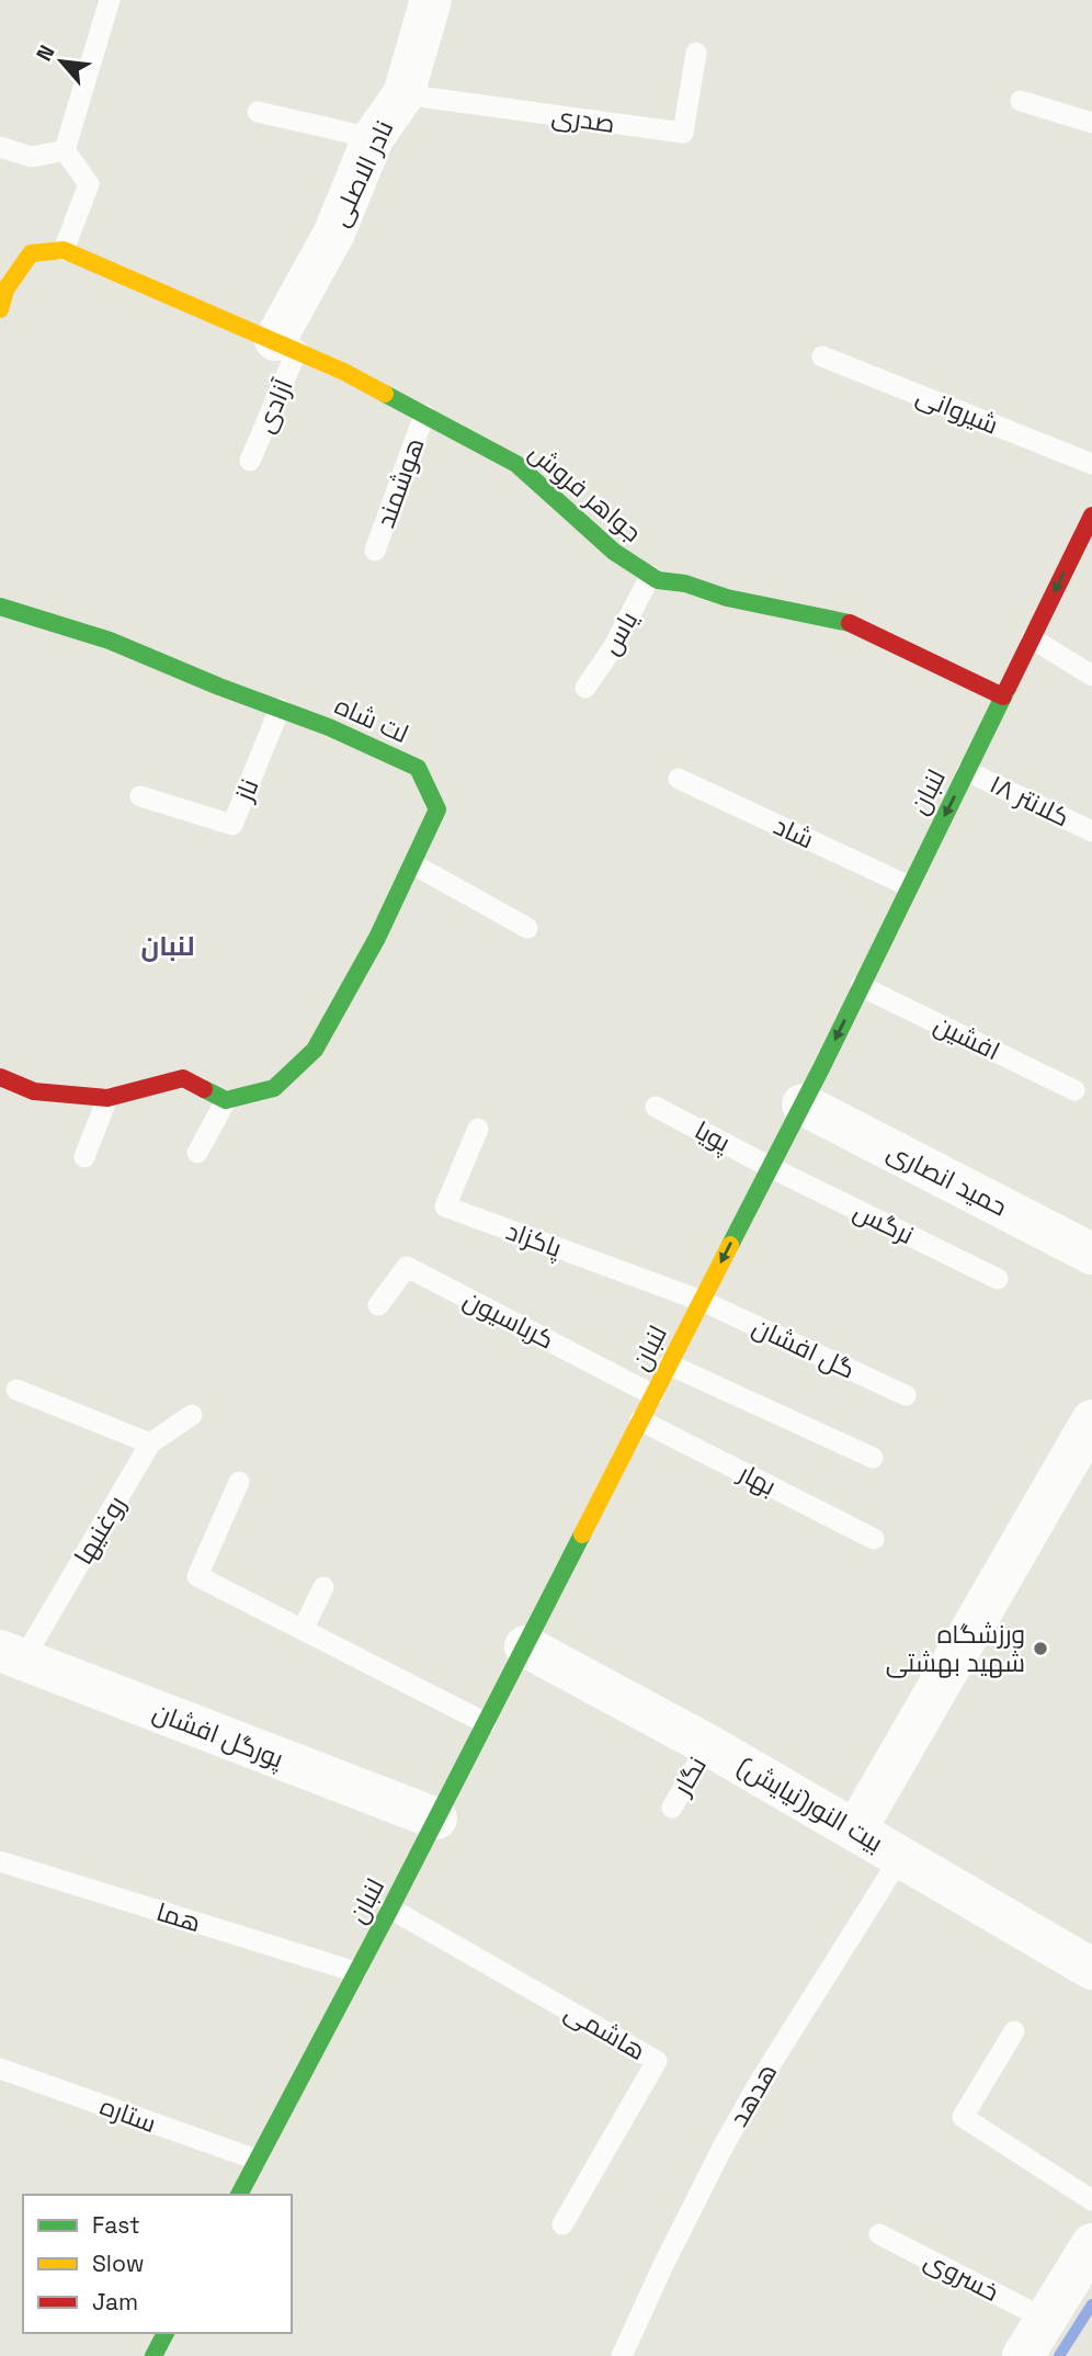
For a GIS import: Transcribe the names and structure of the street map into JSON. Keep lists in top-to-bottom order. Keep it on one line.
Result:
{"streets":{"street":["نادر الاصلی","جواهر فروش","لت شاه","لنبان","حمید انصاری","پورگل افشان","بیت النور(نیایش)"],"lane":["صدری","آزادی","شیروانی","هوشمند","یاس","ناز","کلانتر ۱۸","شاد","افشین","پویا","نرگس","پاکزاد","کرباسیون","گل افشان","بهار","روغنیها","نگار","هما","هاشمی","هدهد","ستاره","خسروی"]},"crossings":[["صدری","نادر الاصلی"],["نادر الاصلی","آزادی"],["نادر الاصلی","جواهر فروش"],["آزادی","جواهر فروش"],["هوشمند","جواهر فروش"],["جواهر فروش","یاس"],["جواهر فروش","لنبان"],["لت شاه","ناز"],["لنبان","کلانتر ۱۸"],["لنبان","شاد"],["لنبان","افشین"],["لنبان","پویا"],["لنبان","حمید انصاری"],["لنبان","نرگس"],["لنبان","پاکزاد"],["لنبان","کرباسیون"],["لنبان","گل افشان"],["لنبان","بهار"],["لنبان","پورگل افشان"],["لنبان","بیت النور(نیایش)"],["لنبان","هما"],["لنبان","هاشمی"],["لنبان","ستاره"],["پویا","نرگس"],["پاکزاد","گل افشان"],["روغنیها","پورگل افشان"],["نگار","بیت النور(نیایش)"],["بیت النور(نیایش)","هدهد"]],"districts":["لنبان"],"places":["ورزشگاه شهید بهشتی"],"legend":["Fast","Slow","Jam"],"north":"top left"}
